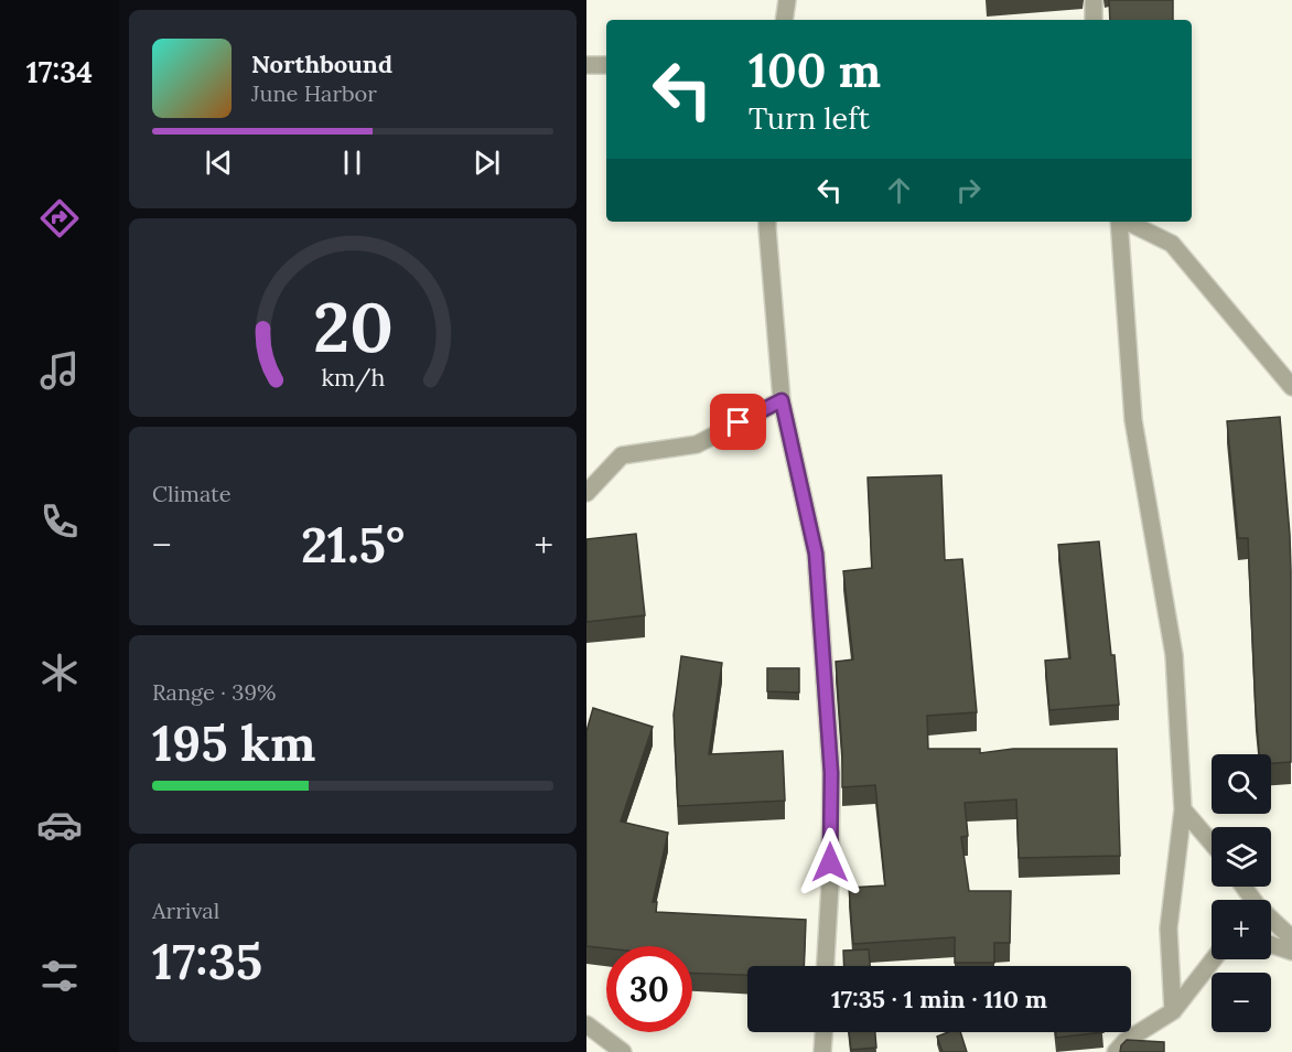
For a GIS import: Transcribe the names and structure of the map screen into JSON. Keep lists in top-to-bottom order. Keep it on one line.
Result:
{"page":{"tabs":"17:34","turn":["100 m","Turn left"],"song":["Northbound","June Harbor"],"tile":["Climate",["Range · 39%","195 km"],["Arrival","17:35"]],"heat":["−","21.5°","+"],"map_buttons":["+","−"],"limit":"30","trip":"17:35 · 1 min · 110 m","gauge":["20","km/h"]}}
